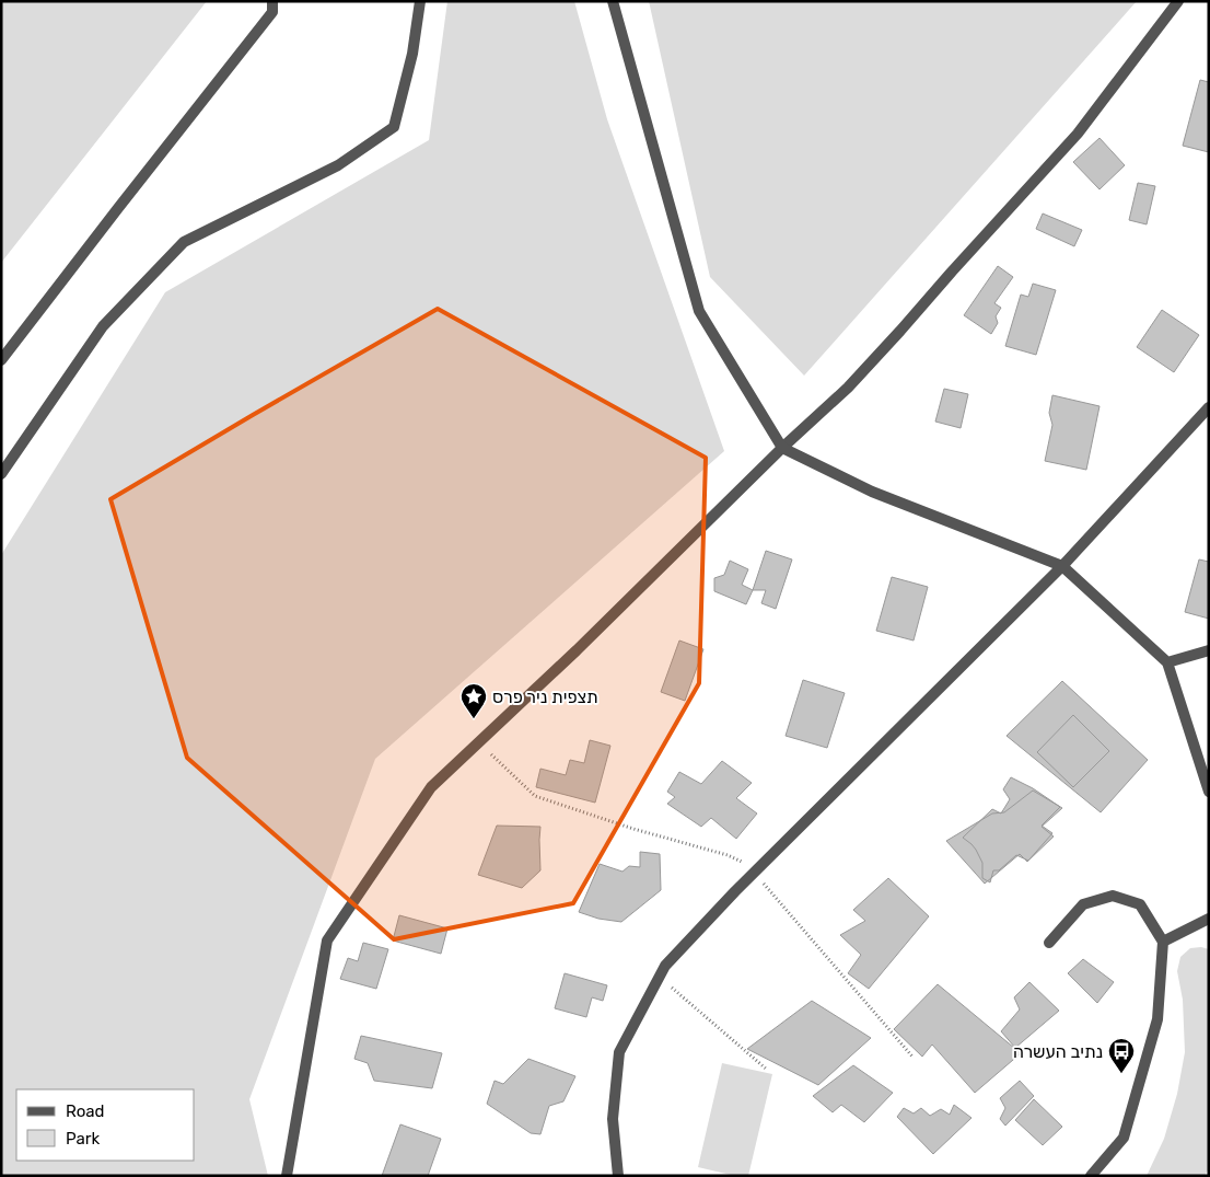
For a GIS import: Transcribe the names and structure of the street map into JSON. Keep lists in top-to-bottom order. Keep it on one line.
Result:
{"places":{"place":["תצפית ניר פרס"],"bus stop":["נתיב העשרה"]},"legend":["Road","Park"]}
